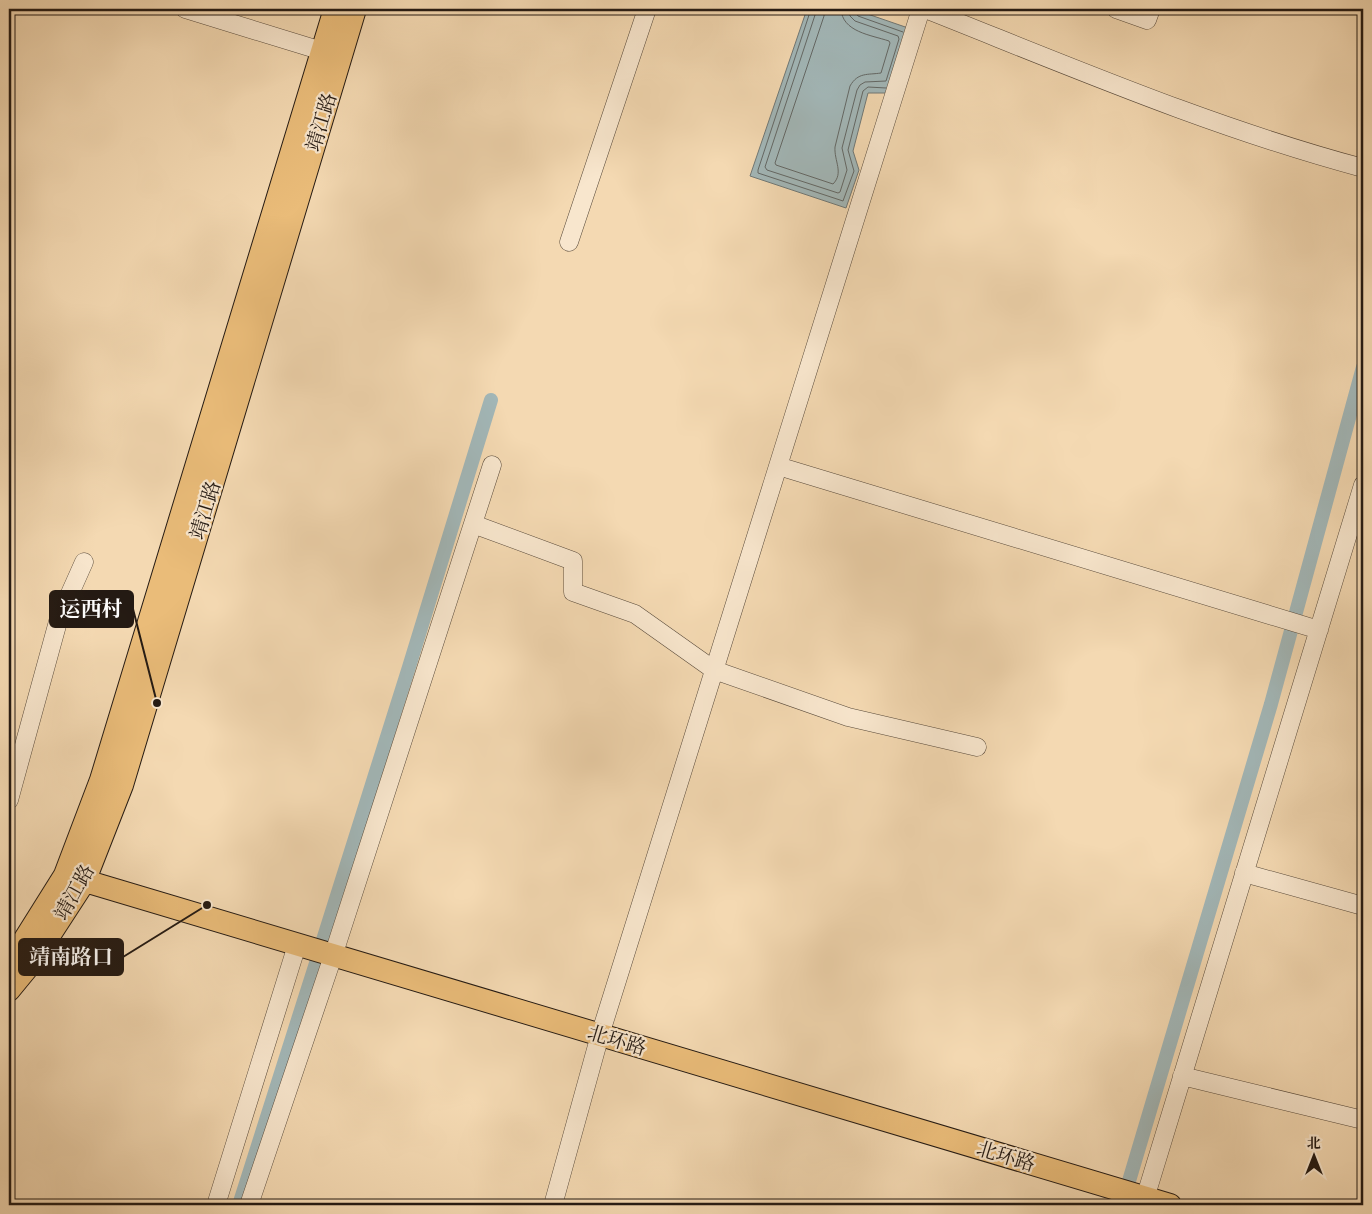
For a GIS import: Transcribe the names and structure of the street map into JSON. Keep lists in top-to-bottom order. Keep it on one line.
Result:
{"streets":{"main road":["靖江路","北环路"]},"crossings":[["靖江路","北环路"]],"places":["运西村","靖南路口"],"north":"top"}
